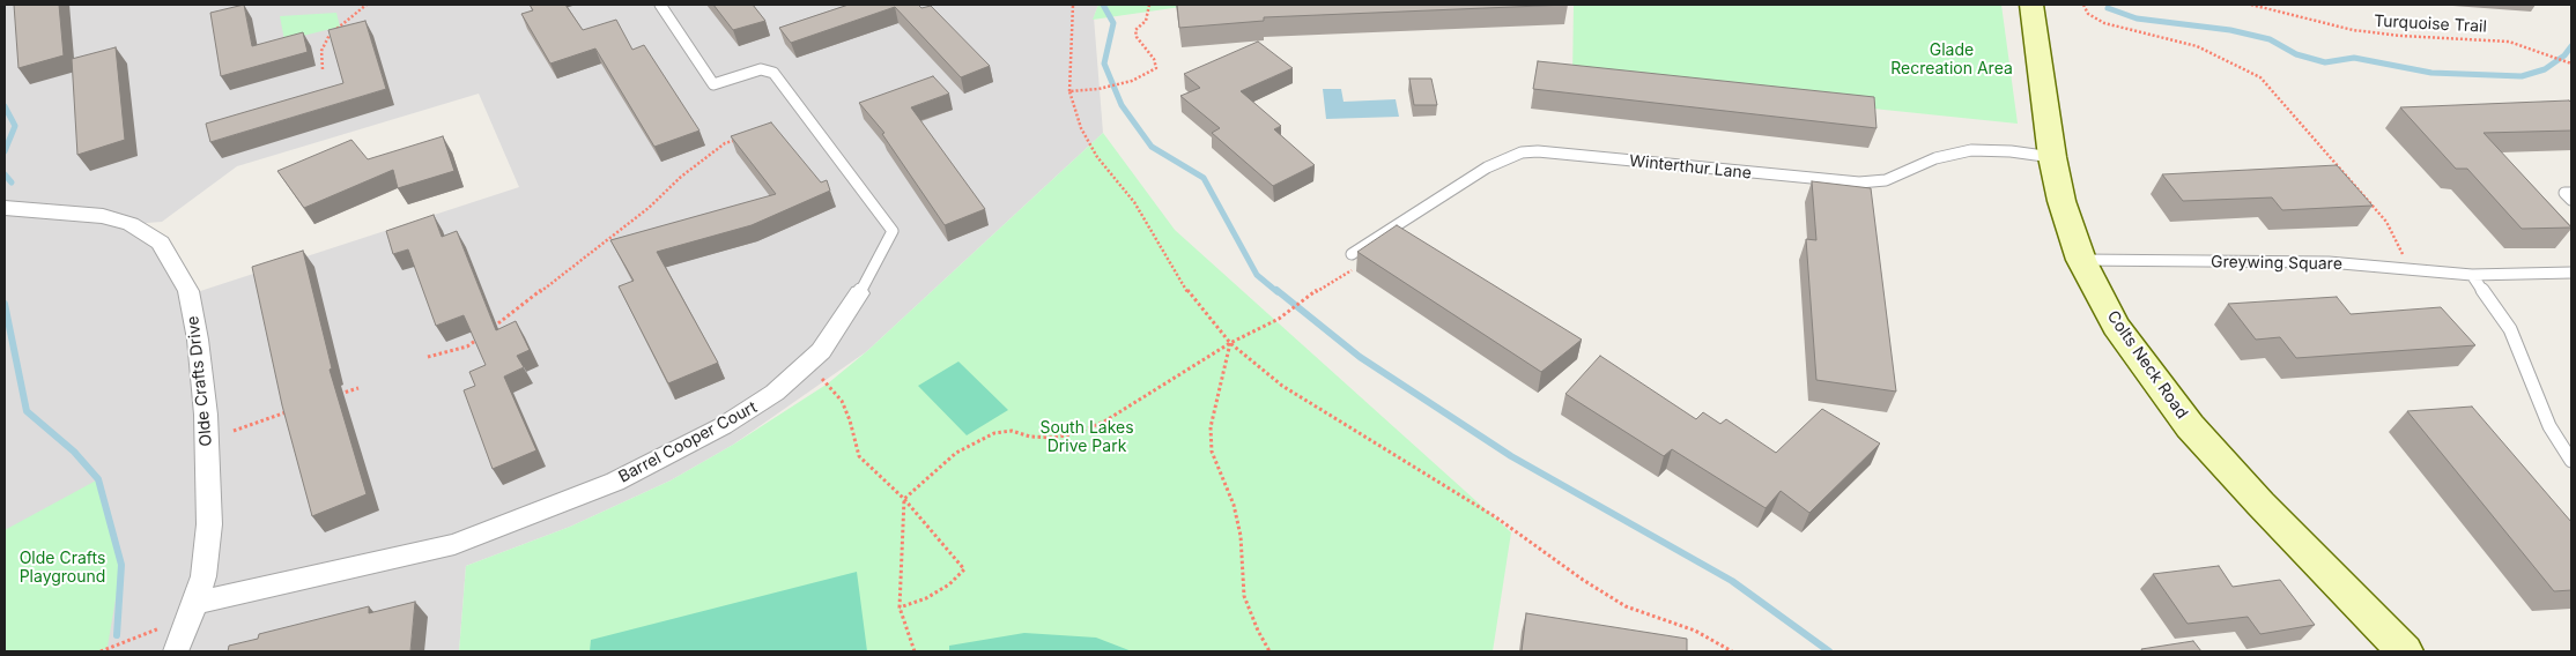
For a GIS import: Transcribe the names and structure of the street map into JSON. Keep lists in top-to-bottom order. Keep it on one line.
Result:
{"streets":{"street":["Colts Neck Road","Olde Crafts Drive","Barrel Cooper Court"],"lane":["Winterthur Lane","Greywing Square"],"path":["Turquoise Trail"]},"crossings":[["Winterthur Lane","Colts Neck Road"],["Greywing Square","Colts Neck Road"],["Olde Crafts Drive","Barrel Cooper Court"]],"parks":["Glade Recreation Area","South Lakes Drive Park","Olde Crafts Playground"]}
